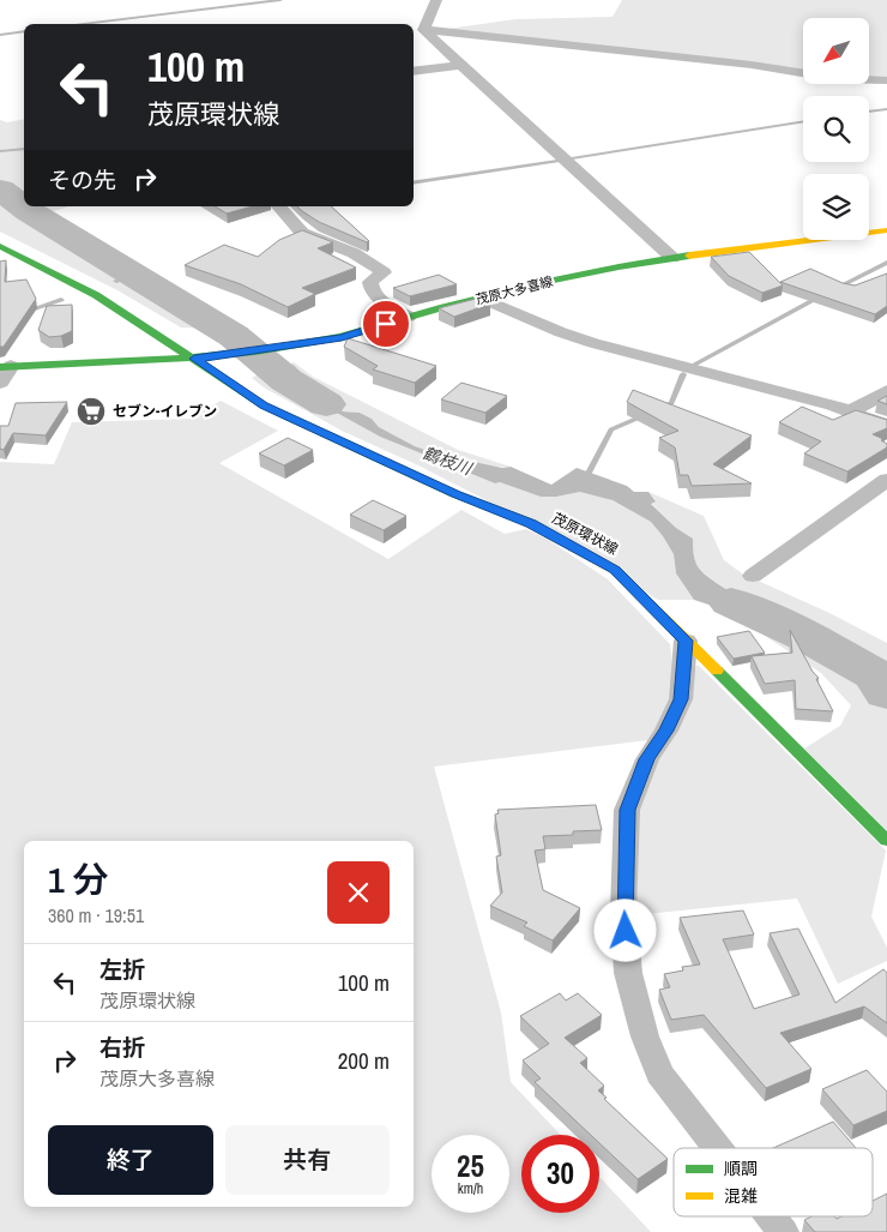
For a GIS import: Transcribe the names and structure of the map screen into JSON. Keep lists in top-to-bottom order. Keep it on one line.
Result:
{"streets":{"main road":["茂原大多喜線","茂原環状線"]},"crossings":[["茂原大多喜線","茂原環状線"]],"water":["鶴枝川"],"places":{"supermarket":["セブン-イレブン"]},"legend":["順調","混雑"],"north":"bottom left","page":{"turn":["100 m","茂原環状線"],"then":"その先","heading":["1 分","360 m · 19:51"],"list":[{"name":"左折","note":"茂原環状線","value":"100 m"},{"name":"右折","note":"茂原大多喜線","value":"200 m"}],"buttons":["終了","共有"],"speed":"25 km/h","limit":"30"}}
